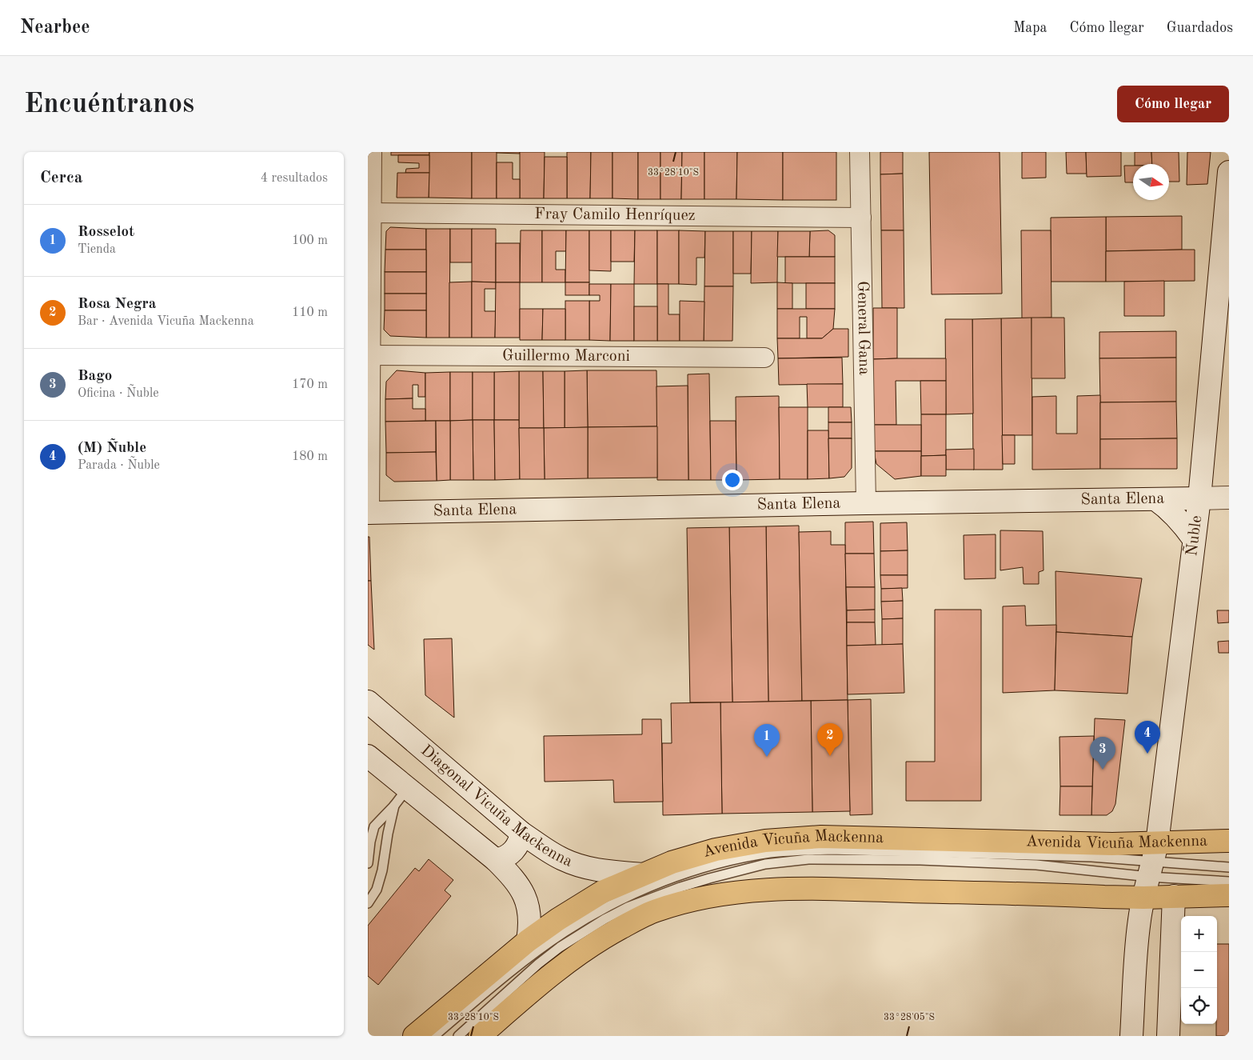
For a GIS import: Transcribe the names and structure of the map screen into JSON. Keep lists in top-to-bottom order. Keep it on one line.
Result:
{"streets":{"main road":["Santa Elena","Ñuble","Diagonal Vicuña Mackenna","Avenida Vicuña Mackenna"],"street":["Fray Camilo Henríquez","General Gana","Guillermo Marconi"]},"crossings":[["Fray Camilo Henríquez","General Gana"],["General Gana","Santa Elena"],["Santa Elena","Ñuble"],["Ñuble","Avenida Vicuña Mackenna"],["Diagonal Vicuña Mackenna","Avenida Vicuña Mackenna"]],"north":"right","page":{"header":"Nearbee","nav":["Mapa","Cómo llegar","Guardados"],"buttons":"Cómo llegar","title":"Encuéntranos","heading":["Cerca","4 resultados"],"list":[{"mark":"1","name":"Rosselot","note":"Tienda","value":"100 m"},{"mark":"2","name":"Rosa Negra","note":"Bar · Avenida Vicuña Mackenna","value":"110 m"},{"mark":"3","name":"Bago","note":"Oficina · Ñuble","value":"170 m"},{"mark":"4","name":"(M) Ñuble","note":"Parada · Ñuble","value":"180 m"}],"pins":["4","2","1","3"],"map_buttons":["+","−"]},"coordinates":["33°28'10\"S","33°28'05\"S"]}
